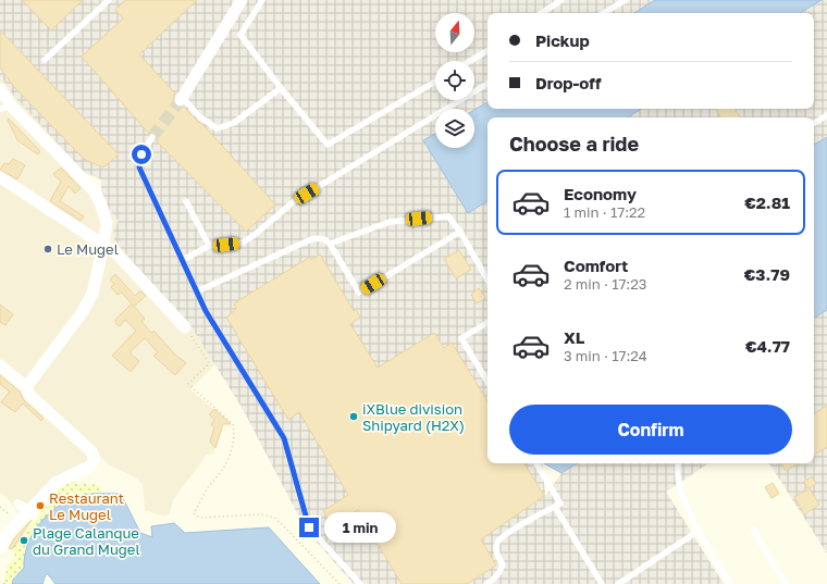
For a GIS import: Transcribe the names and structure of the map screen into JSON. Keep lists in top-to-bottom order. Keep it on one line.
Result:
{"places":["Le Mugel","iXBlue division Shipyard (H2X)","Restaurant Le Mugel","Plage Calanque du Grand Mugel"],"north":"top","page":{"banner":["Pickup","Drop-off"],"heading":"Choose a ride","list":[{"name":"Economy","note":"1 min · 17:22","value":"€2.81"},{"name":"Comfort","note":"2 min · 17:23","value":"€3.79"},{"name":"XL","note":"3 min · 17:24","value":"€4.77"}],"buttons":"Confirm","bubble":"1 min"}}
